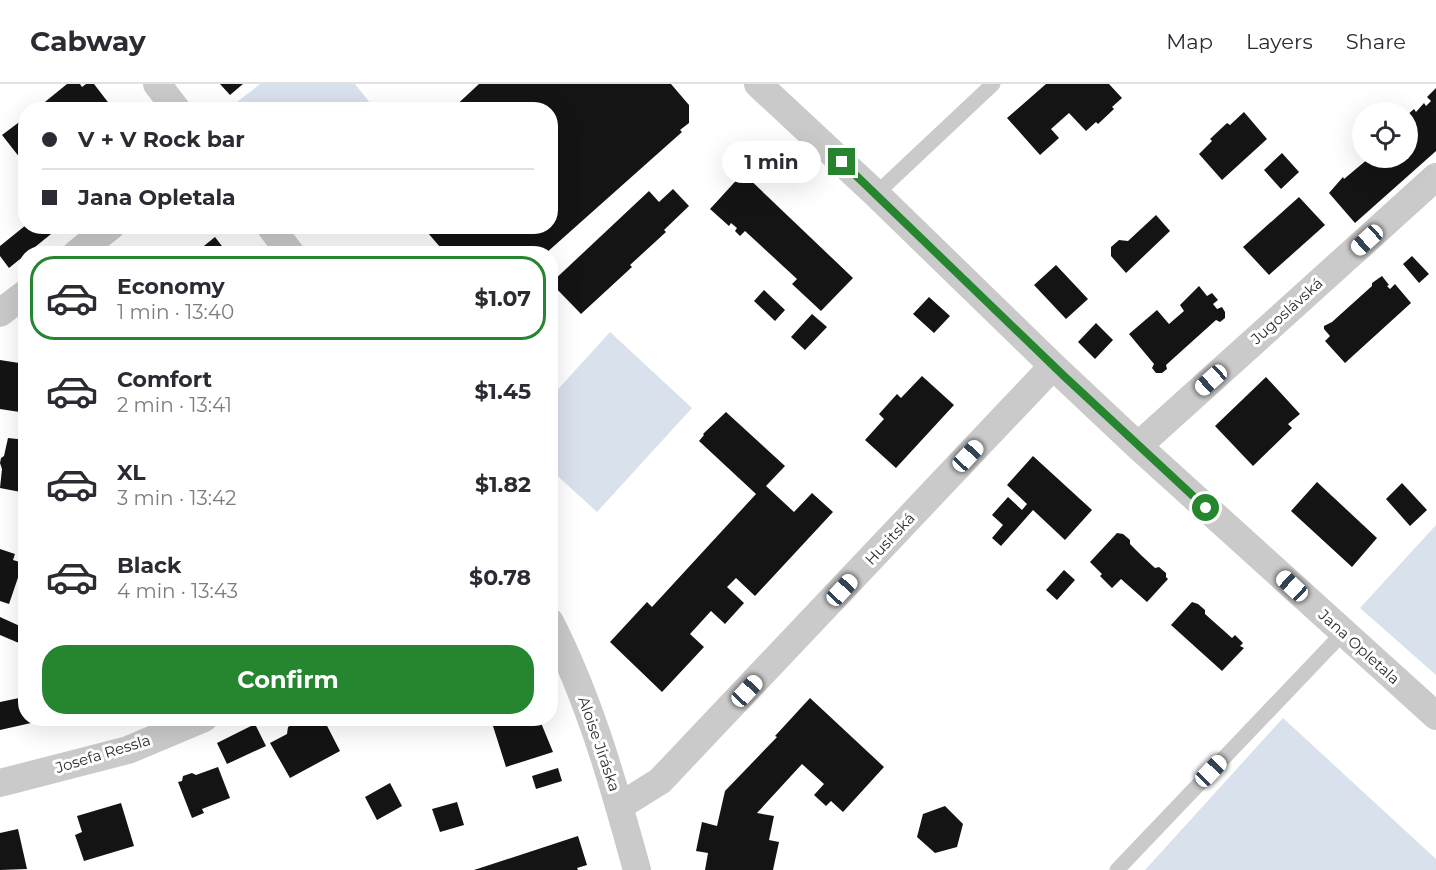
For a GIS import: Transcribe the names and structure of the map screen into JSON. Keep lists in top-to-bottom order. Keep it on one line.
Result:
{"streets":{"street":["Jugoslávská","Husitská","Jana Opletala","Aloise Jiráska","Josefa Ressla"]},"crossings":[["Jugoslávská","Jana Opletala"],["Husitská","Jana Opletala"],["Husitská","Aloise Jiráska"]],"page":{"header":"Cabway","nav":["Map","Layers","Share"],"banner":["V + V Rock bar","Jana Opletala"],"bubble":"1 min","list":[{"name":"Economy","note":"1 min · 13:40","value":"$1.07"},{"name":"Comfort","note":"2 min · 13:41","value":"$1.45"},{"name":"XL","note":"3 min · 13:42","value":"$1.82"},{"name":"Black","note":"4 min · 13:43","value":"$0.78"}],"buttons":"Confirm"}}
